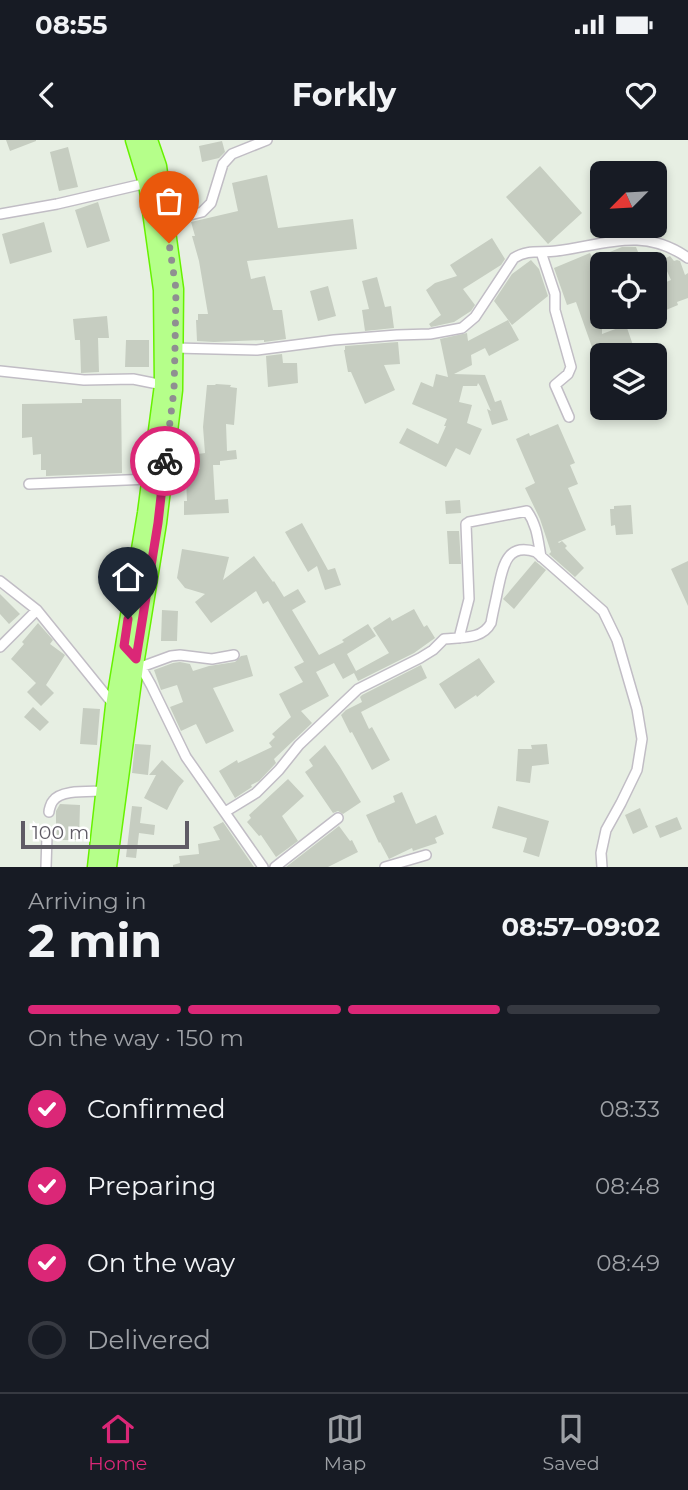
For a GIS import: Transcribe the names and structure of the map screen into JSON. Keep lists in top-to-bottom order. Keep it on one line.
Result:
{"scale_bar":"100 m","north":"bottom left","page":{"status":"08:55","header":"Forkly","scale":"100 m","heading":["2 min","Arriving in","08:57–09:02"],"bar":"On the way · 150 m","list":[["Confirmed","08:33"],["Preparing","08:48"],["On the way","08:49"],"Delivered"],"tabs":["Home","Map","Saved"]}}
